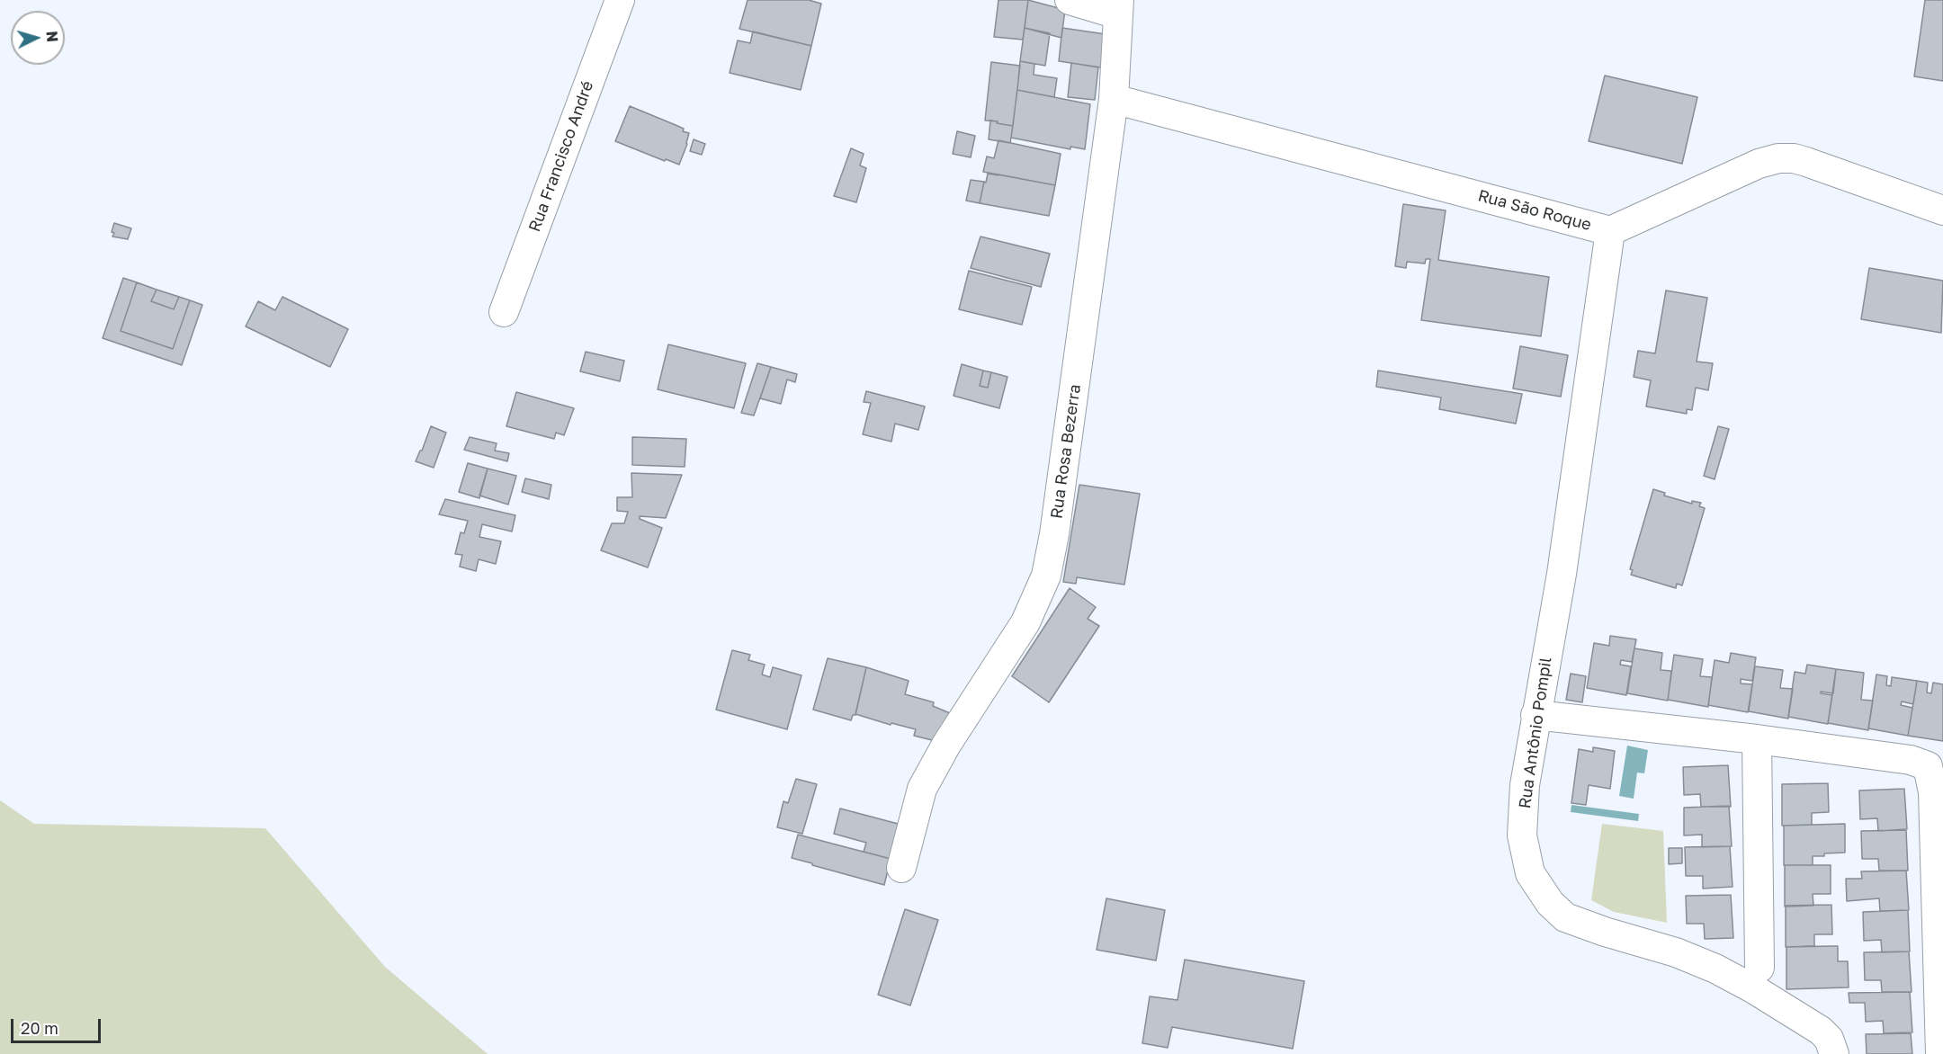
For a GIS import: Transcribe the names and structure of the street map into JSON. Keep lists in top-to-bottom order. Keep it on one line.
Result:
{"streets":{"street":["Rua Francisco André","Rua São Roque","Rua Rosa Bezerra","Rua Antônio Pompil"]},"crossings":[["Rua São Roque","Rua Rosa Bezerra"],["Rua São Roque","Rua Antônio Pompil"]],"scale_bar":"20 m","north":"right"}
